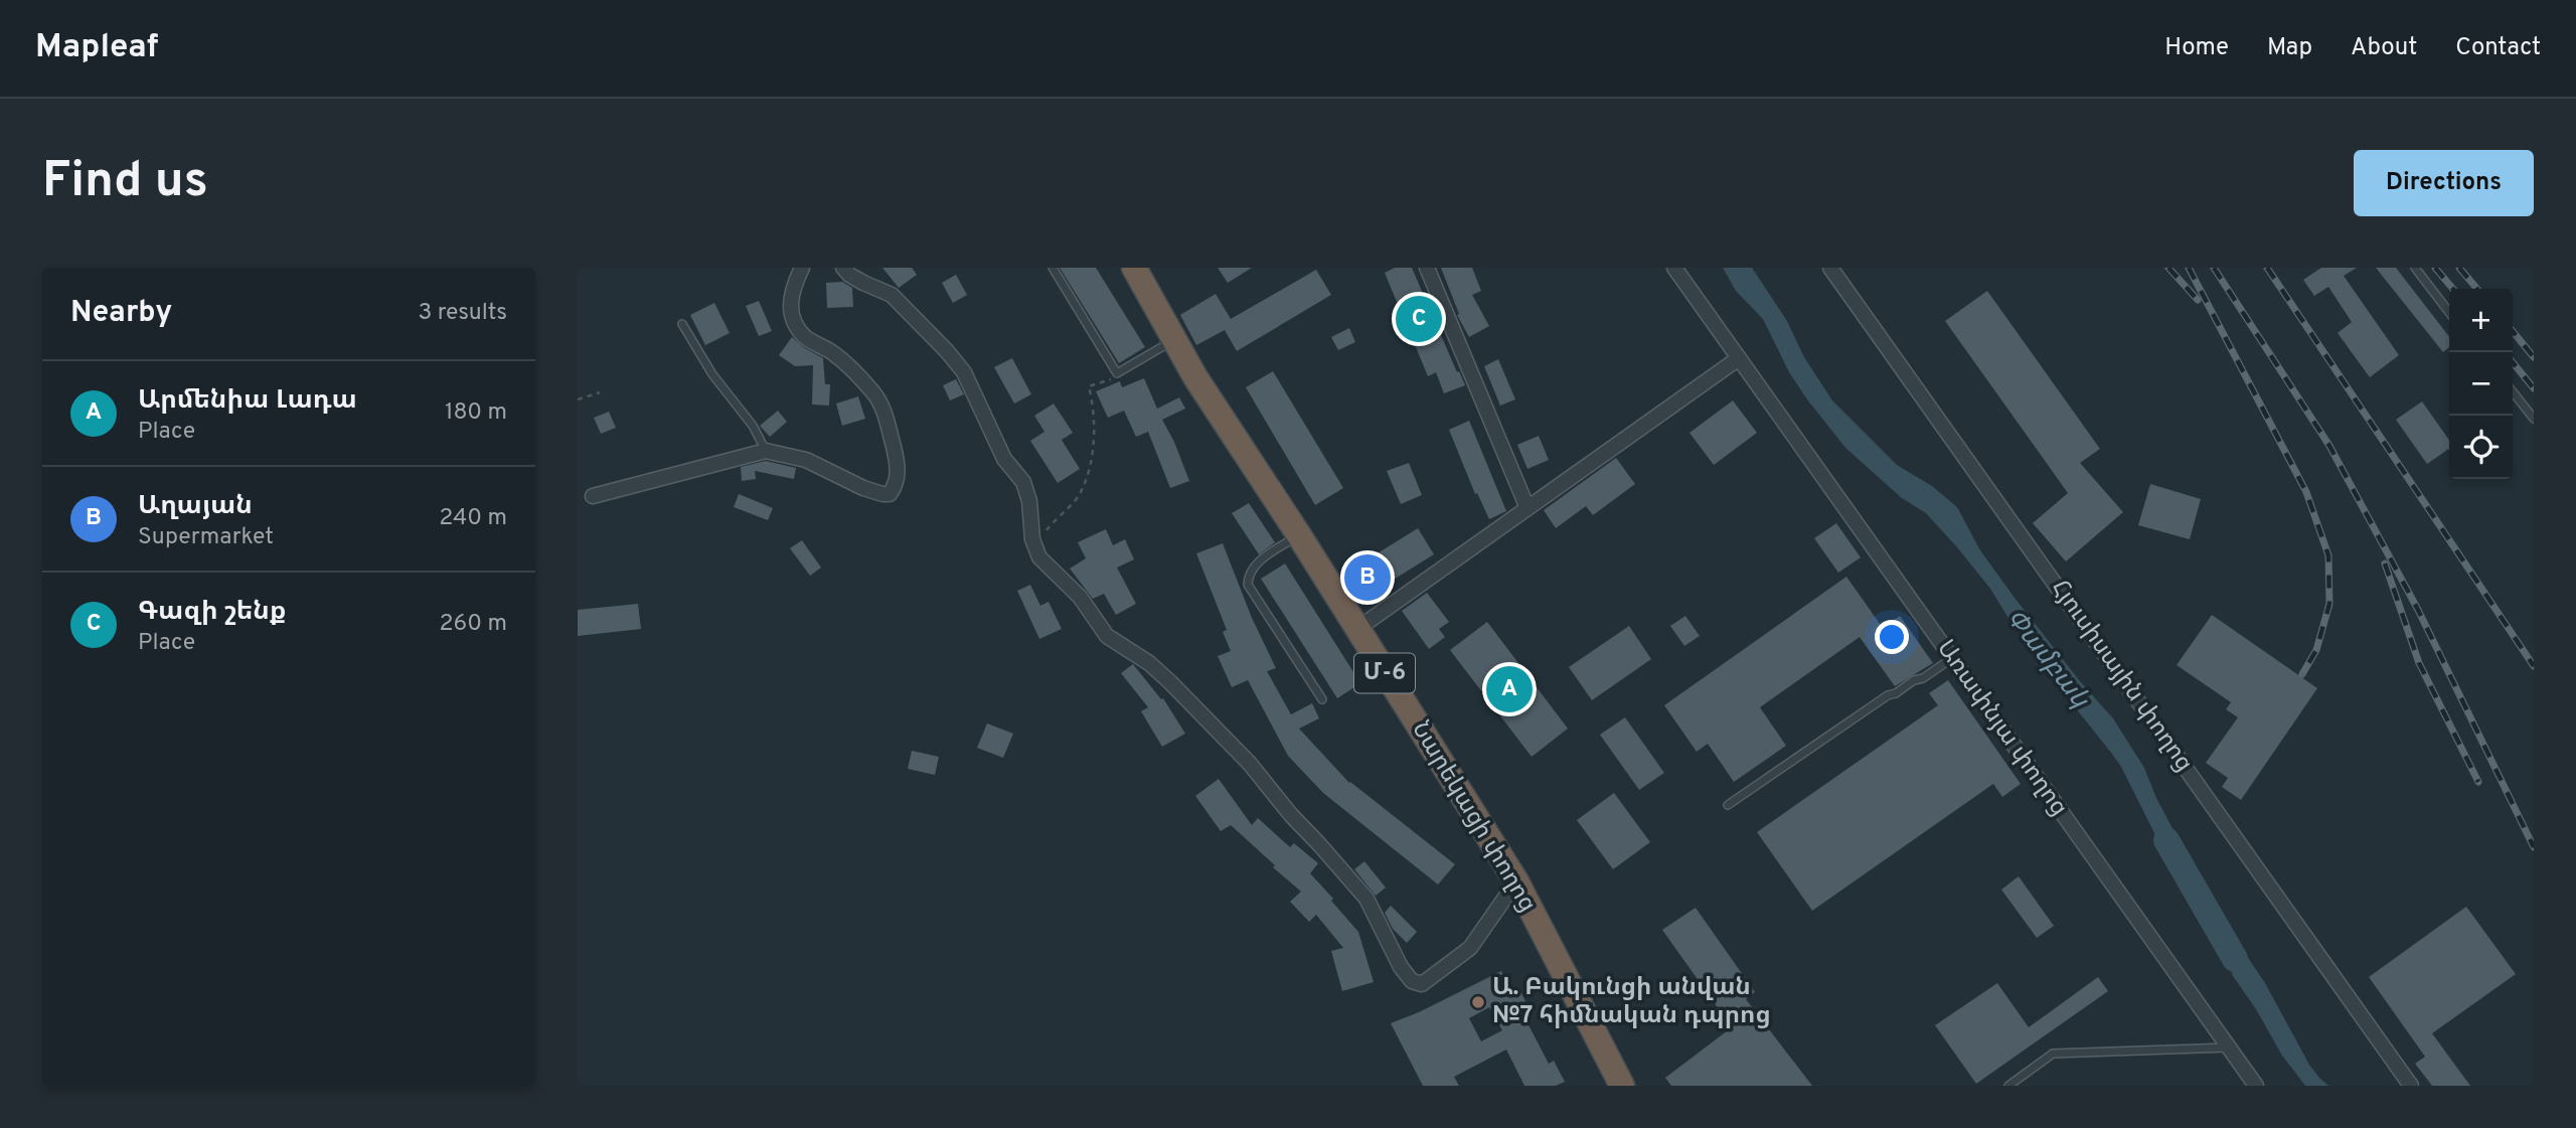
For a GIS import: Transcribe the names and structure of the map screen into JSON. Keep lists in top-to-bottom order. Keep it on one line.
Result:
{"streets":{"highway":["Մ-6","Նարեկացի փողոց"],"street":["Հյուսիսային փողոց","Առափնյա փողոց"]},"water":["Փամբակ"],"places":["Ա. Բակունցի անվան №7 հիմնական դպրոց"],"page":{"header":"Mapleaf","nav":["Home","Map","About","Contact"],"buttons":"Directions","title":"Find us","heading":["Nearby","3 results"],"map_buttons":["+","−"],"pins":["C","B","A"],"list":[{"mark":"A","name":"Արմենիա Լադա","note":"Place","value":"180 m"},{"mark":"B","name":"Աղայան","note":"Supermarket","value":"240 m"},{"mark":"C","name":"Գազի շենք","note":"Place","value":"260 m"}]}}
